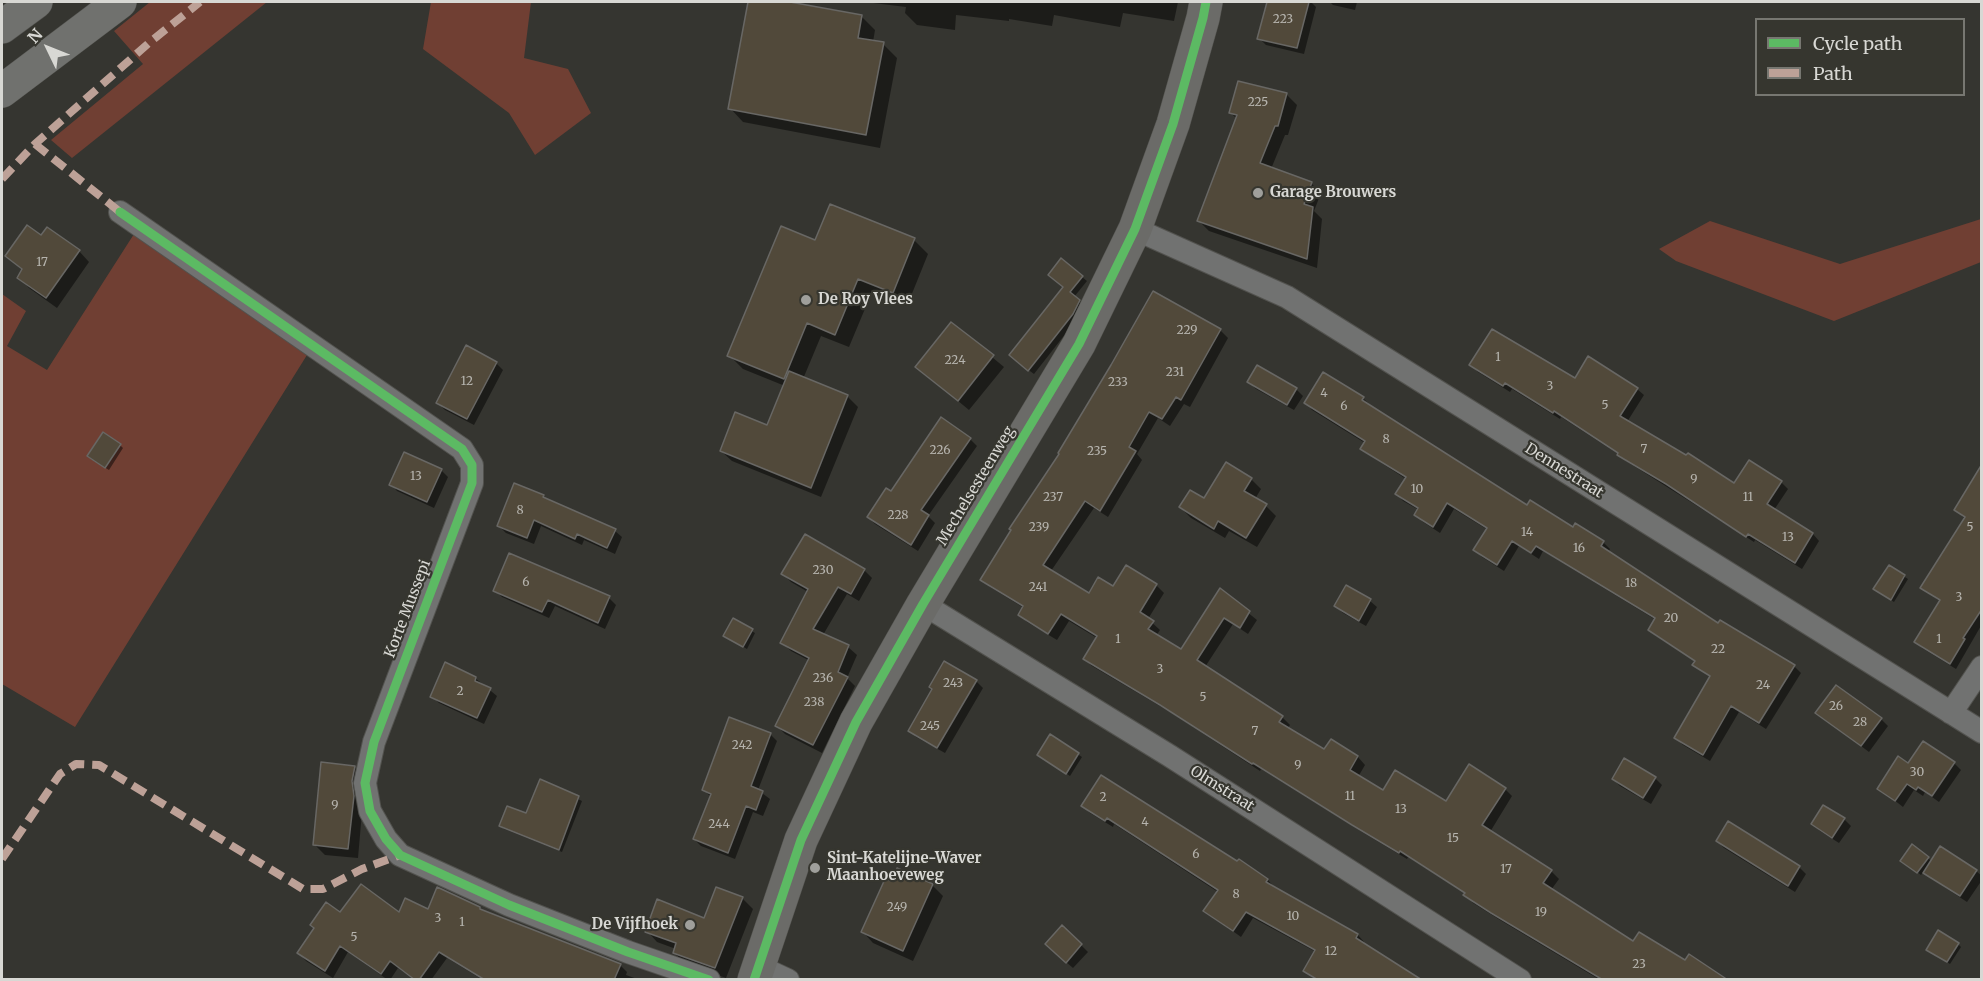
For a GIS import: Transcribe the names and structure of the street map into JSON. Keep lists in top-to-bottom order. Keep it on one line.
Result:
{"streets":{"main road":["Mechelsesteenweg"],"street":["Dennestraat","Korte Mussepi","Olmstraat"]},"crossings":[["Dennestraat","Mechelsesteenweg"],["Mechelsesteenweg","Olmstraat"]],"places":["Garage Brouwers","De Roy Vlees","Sint-Katelijne-Waver Maanhoeveweg","De Vijfhoek"],"house_numbers":["223","225","17","229","1","224","231","12","233","3","4","5","6","8","7","226","235","13","9","10","237","11","8","228","239","5","14","13","16","230","6","18","241","3","20","1","1","22","3","236","243","24","2","5","238","26","28","245","7","242","9","30","11","2","9","13","4","244","15","6","17","8","249","19","10","3","1","5","12","23"],"legend":["Cycle path","Path"],"north":"top left"}
